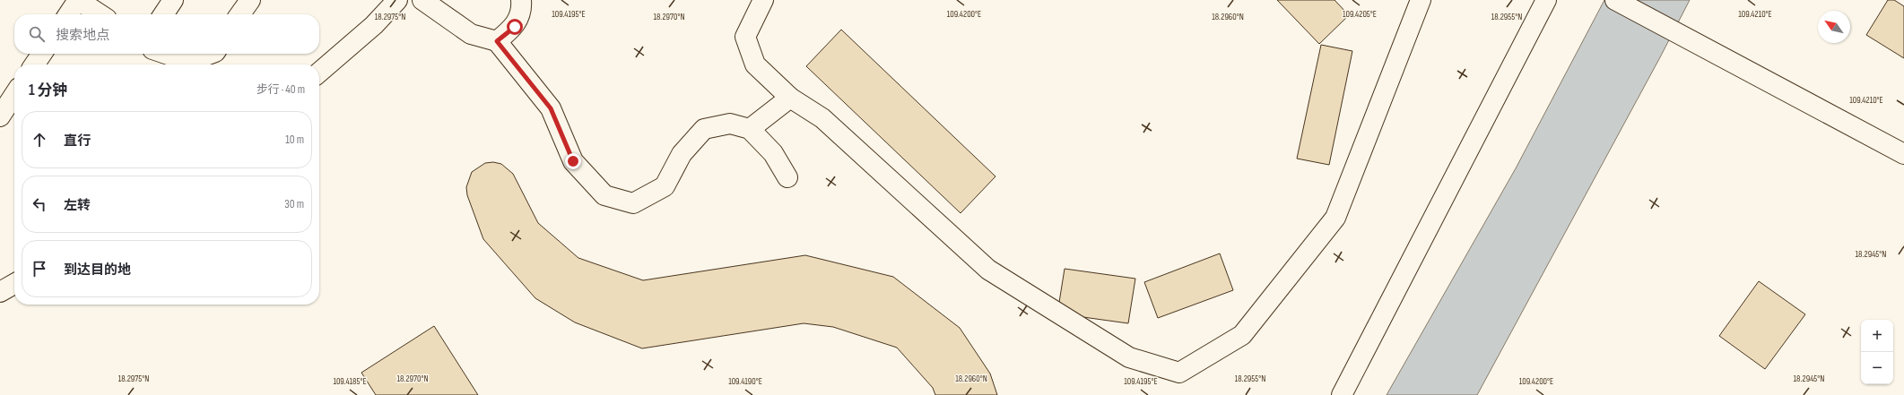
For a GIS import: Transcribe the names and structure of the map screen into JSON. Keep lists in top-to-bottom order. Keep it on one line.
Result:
{"north":"top left","page":{"search":"搜索地点","heading":["1 分钟","步行 · 40 m"],"list":[["直行","10 m"],["左转","30 m"],"到达目的地"],"map_buttons":["+","−"]},"coordinates":["109.4210°E","109.4195°E","109.4200°E","109.4205°E","18.2955°N","18.2975°N","18.2970°N","18.2960°N","18.2945°N","109.4185°E","109.4190°E"]}
